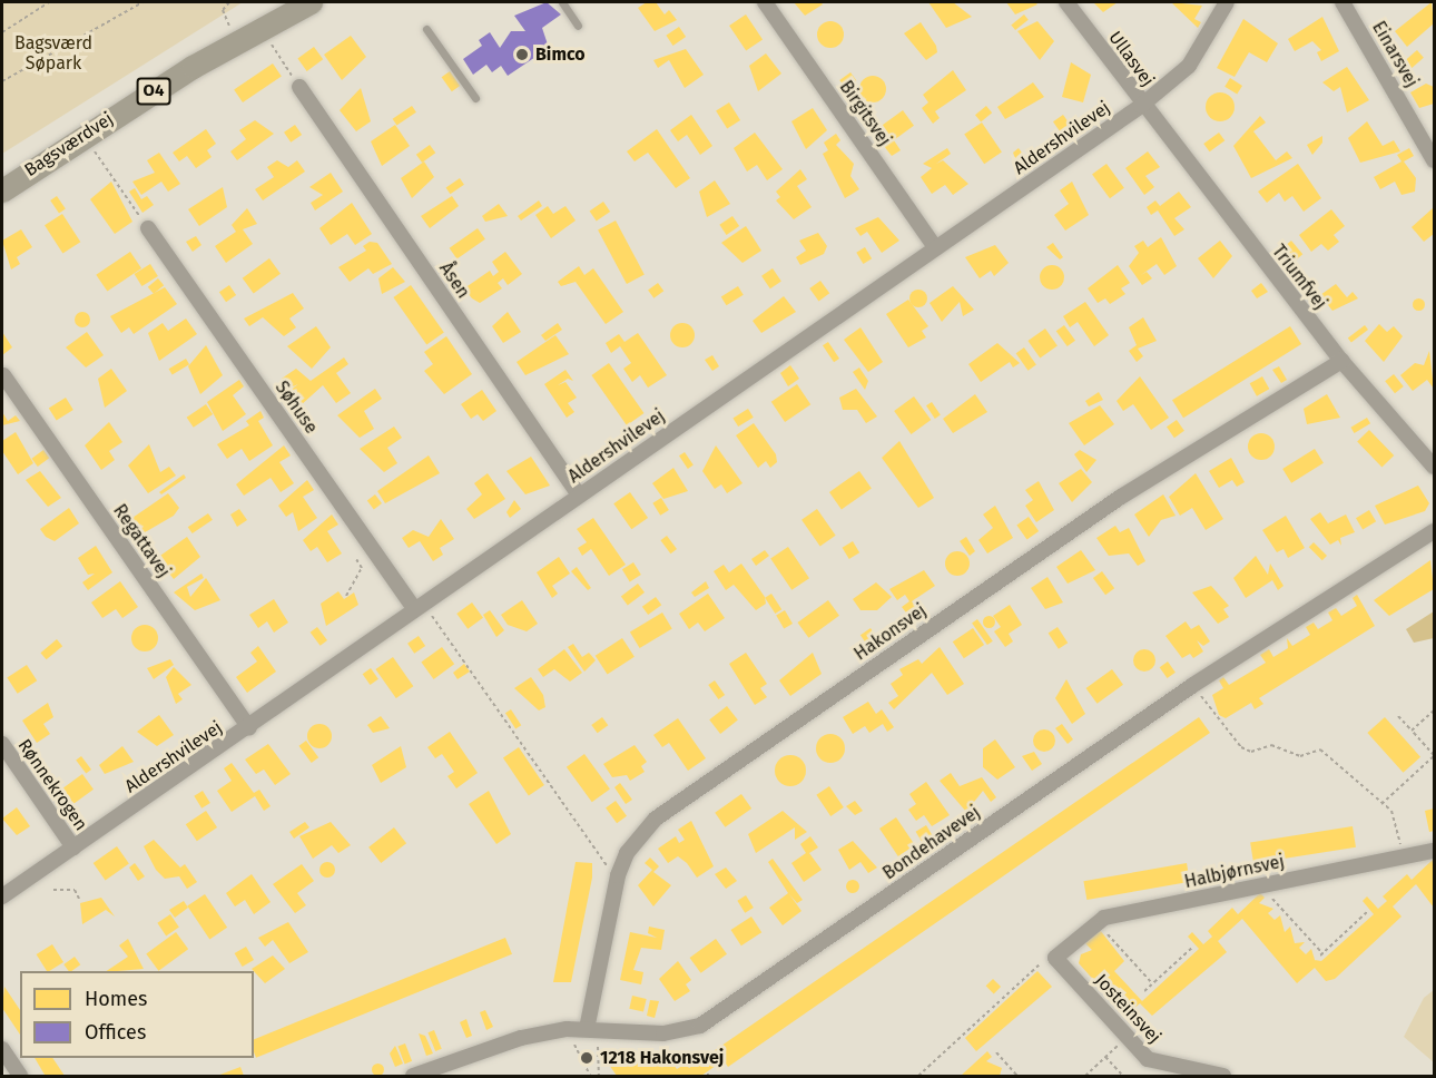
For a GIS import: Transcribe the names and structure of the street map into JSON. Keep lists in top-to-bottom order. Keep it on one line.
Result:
{"streets":{"main road":["O4","Bagsværdvej"],"street":["Einarsvej","Ullasvej","Birgitsvej","Aldershvilevej","Triumfvej","Åsen","Søhuse","Regattavej","Hakonsvej","Rønnekrogen","Bondehavevej","Halbjørnsvej","Josteinsvej"]},"crossings":[["Ullasvej","Aldershvilevej"],["Ullasvej","Triumfvej"],["Birgitsvej","Aldershvilevej"],["Aldershvilevej","Triumfvej"],["Aldershvilevej","Åsen"],["Aldershvilevej","Søhuse"],["Aldershvilevej","Regattavej"],["Aldershvilevej","Rønnekrogen"],["Triumfvej","Hakonsvej"],["Hakonsvej","Bondehavevej"],["Halbjørnsvej","Josteinsvej"]],"parks":["Bagsværd Søpark"],"places":["Bimco","1218 Hakonsvej"],"legend":["Homes","Offices"]}
